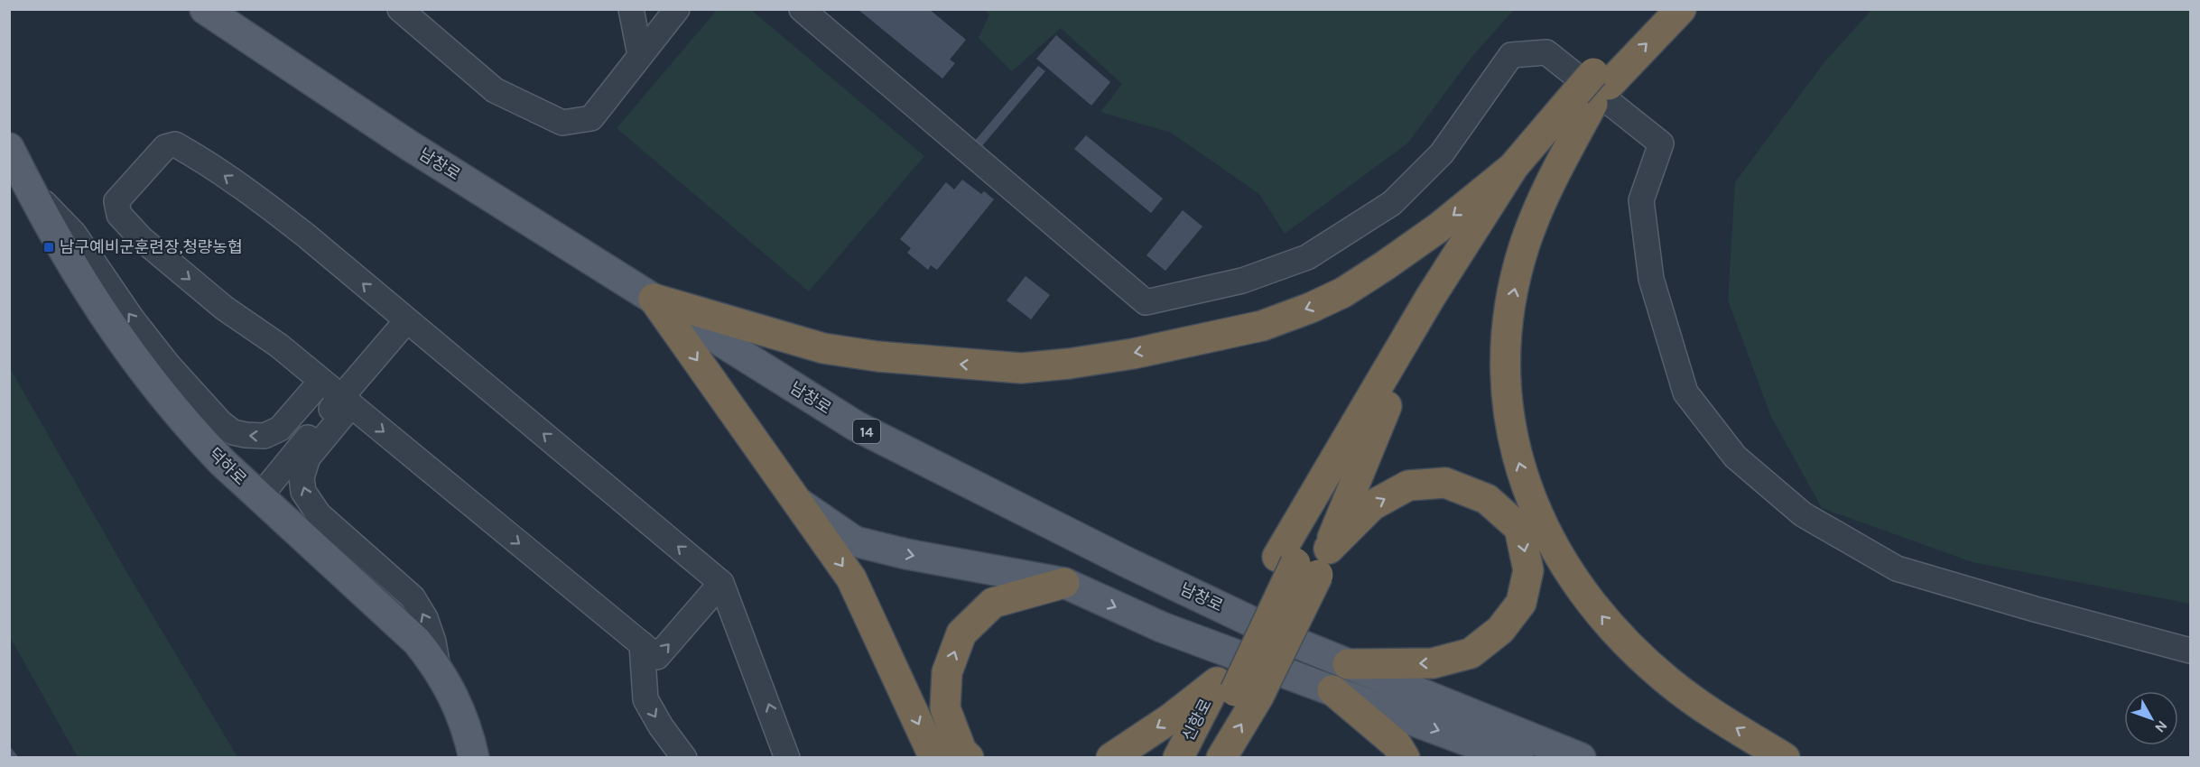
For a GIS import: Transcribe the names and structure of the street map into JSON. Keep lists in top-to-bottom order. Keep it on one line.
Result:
{"streets":{"highway":["신항로"],"main road":["남창로","14","덕하로"]},"places":{"transit":["남구예비군훈련장,청량농협"]},"north":"bottom right"}
